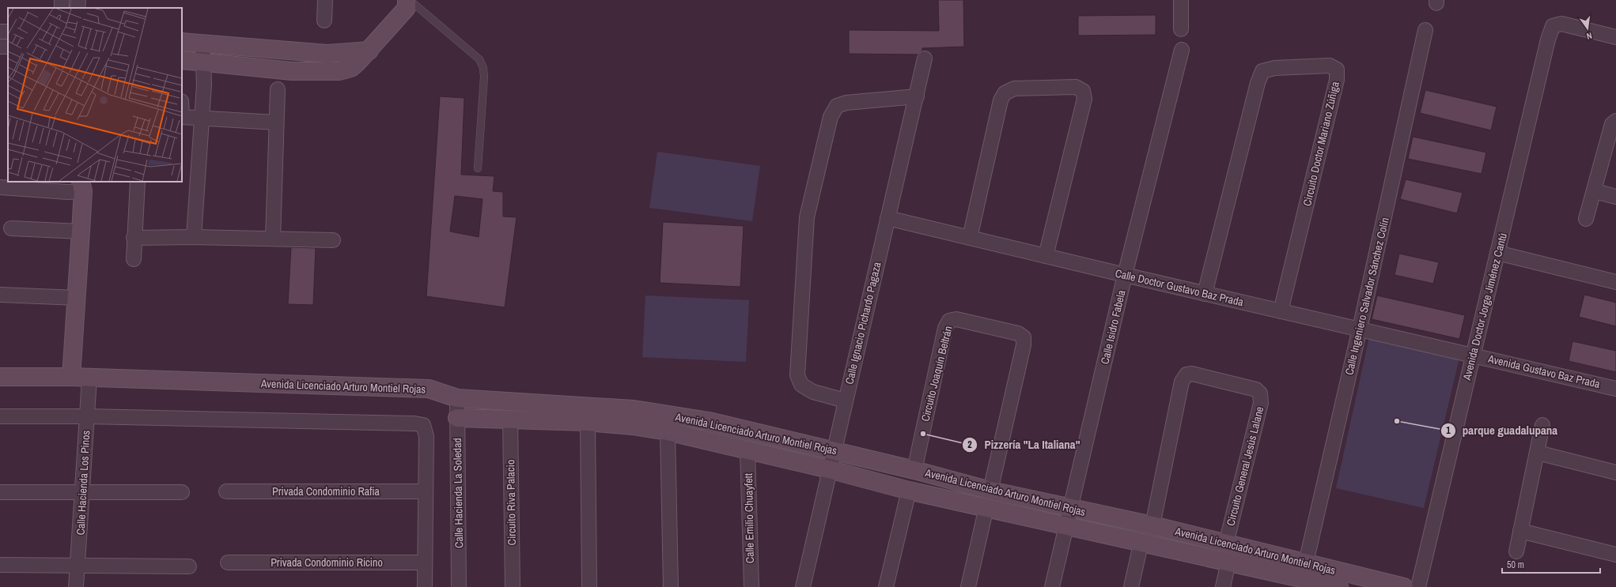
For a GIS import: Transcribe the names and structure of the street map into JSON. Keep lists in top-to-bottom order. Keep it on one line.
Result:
{"streets":{"main road":["Avenida Licenciado Arturo Montiel Rojas"],"street":["Circuito Doctor Mariano Zúñiga","Calle Doctor Gustavo Baz Prada","Calle Ingeniero Salvador Sánchez Colín","Avenida Doctor Jorge Jiménez Cantú","Calle Ignacio Pichardo Pagaza","Calle Isidro Fabela","Avenida Gustavo Baz Prada","Circuito Joaquín Beltrán","Circuito General Jesús Lalane","Calle Hacienda Los Pinos","Privada Condominio Rafia","Calle Hacienda La Soledad","Circuito Riva Palacio","Calle Emilio Chuayfett","Privada Condominio Ricino"]},"crossings":[["Circuito Doctor Mariano Zúñiga","Calle Doctor Gustavo Baz Prada"],["Calle Doctor Gustavo Baz Prada","Calle Ingeniero Salvador Sánchez Colín"],["Calle Doctor Gustavo Baz Prada","Avenida Doctor Jorge Jiménez Cantú"],["Calle Doctor Gustavo Baz Prada","Calle Ignacio Pichardo Pagaza"],["Calle Doctor Gustavo Baz Prada","Calle Isidro Fabela"],["Calle Doctor Gustavo Baz Prada","Avenida Gustavo Baz Prada"],["Calle Ingeniero Salvador Sánchez Colín","Avenida Licenciado Arturo Montiel Rojas"],["Avenida Doctor Jorge Jiménez Cantú","Avenida Gustavo Baz Prada"],["Calle Ignacio Pichardo Pagaza","Avenida Licenciado Arturo Montiel Rojas"],["Calle Isidro Fabela","Avenida Licenciado Arturo Montiel Rojas"],["Circuito Joaquín Beltrán","Avenida Licenciado Arturo Montiel Rojas"],["Avenida Licenciado Arturo Montiel Rojas","Circuito General Jesús Lalane"],["Avenida Licenciado Arturo Montiel Rojas","Calle Hacienda Los Pinos"],["Avenida Licenciado Arturo Montiel Rojas","Calle Hacienda La Soledad"],["Avenida Licenciado Arturo Montiel Rojas","Circuito Riva Palacio"],["Avenida Licenciado Arturo Montiel Rojas","Calle Emilio Chuayfett"]],"places":["parque guadalupana","Pizzería \"La Italiana\""],"scale_bar":"50 m","north":"bottom"}
